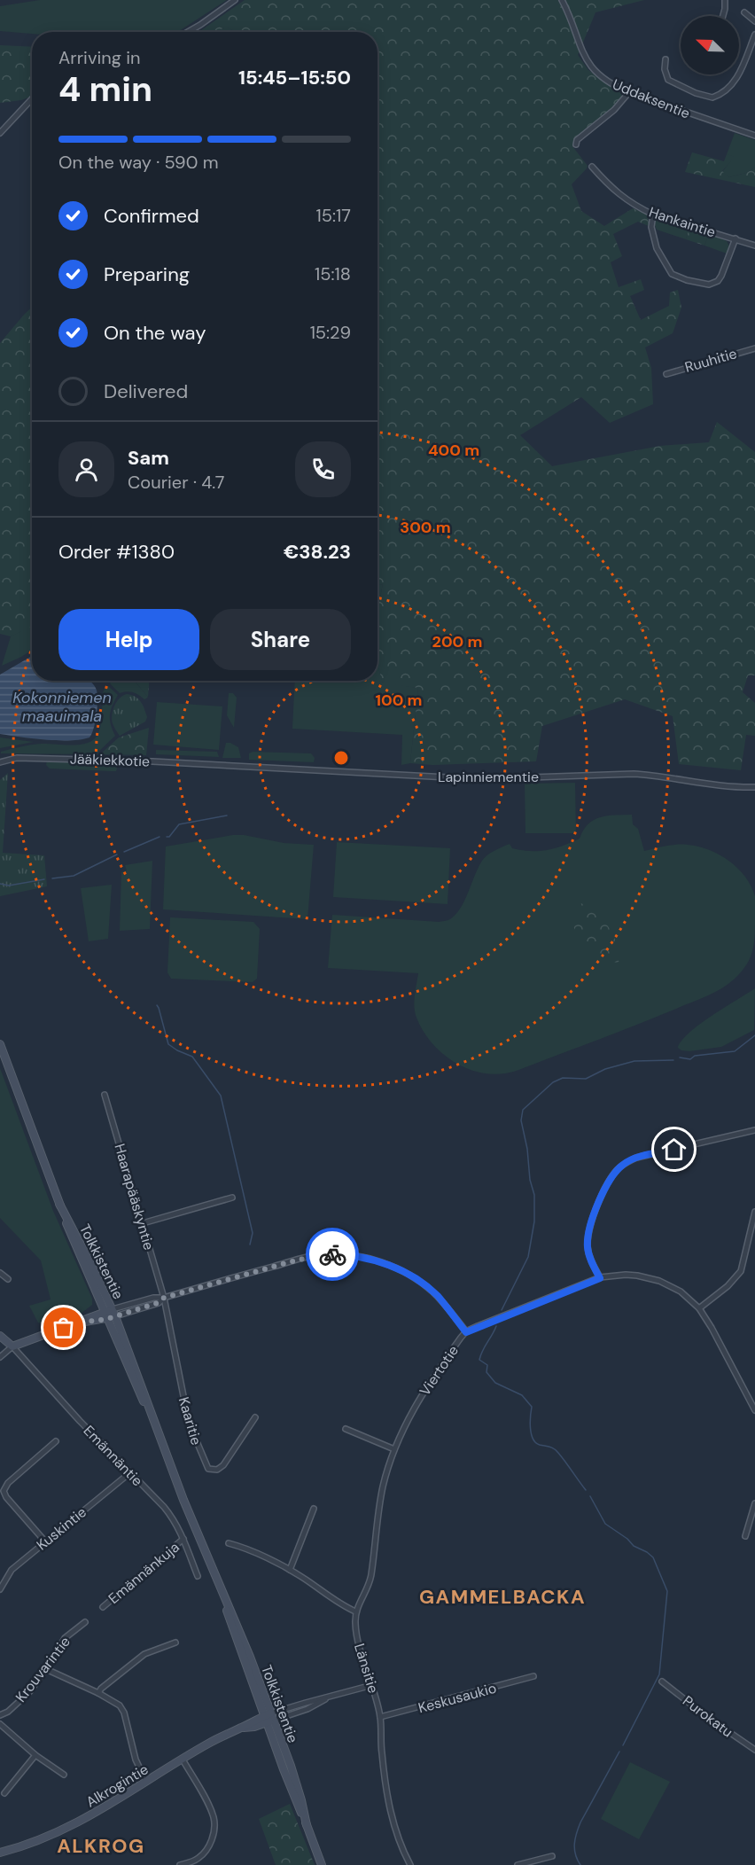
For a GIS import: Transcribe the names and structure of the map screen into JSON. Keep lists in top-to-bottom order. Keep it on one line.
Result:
{"streets":{"street":["Uddaksentie","Hankaintie","Ruuhitie","Jääkiekkotie","Lapinniementie","Haarapääskyntie","Tolkkistentie","Viertotie","Kaaritie","Emännäntie","Kuskintie","Emännänkuja","Länsitie","Krouvarintie","Keskusaukio","Purokatu","Alkrogintie"]},"crossings":[["Jääkiekkotie","Lapinniementie"],["Haarapääskyntie","Kaaritie"],["Tolkkistentie","Alkrogintie"],["Viertotie","Länsitie"],["Emännäntie","Kuskintie"],["Emännäntie","Emännänkuja"],["Länsitie","Keskusaukio"]],"districts":["GAMMELBACKA","ALKROG"],"water":["Kokonniemen maauimala"],"north":"top left","page":{"heading":["4 min","Arriving in","15:45–15:50"],"panel":["Sam","Courier · 4.7","Order #1380","€38.23"],"bar":"On the way · 590 m","list":[["Confirmed","15:17"],["Preparing","15:18"],["On the way","15:29"],"Delivered"],"buttons":["Help","Share"]},"rings":["400 m","300 m","200 m","100 m"]}
